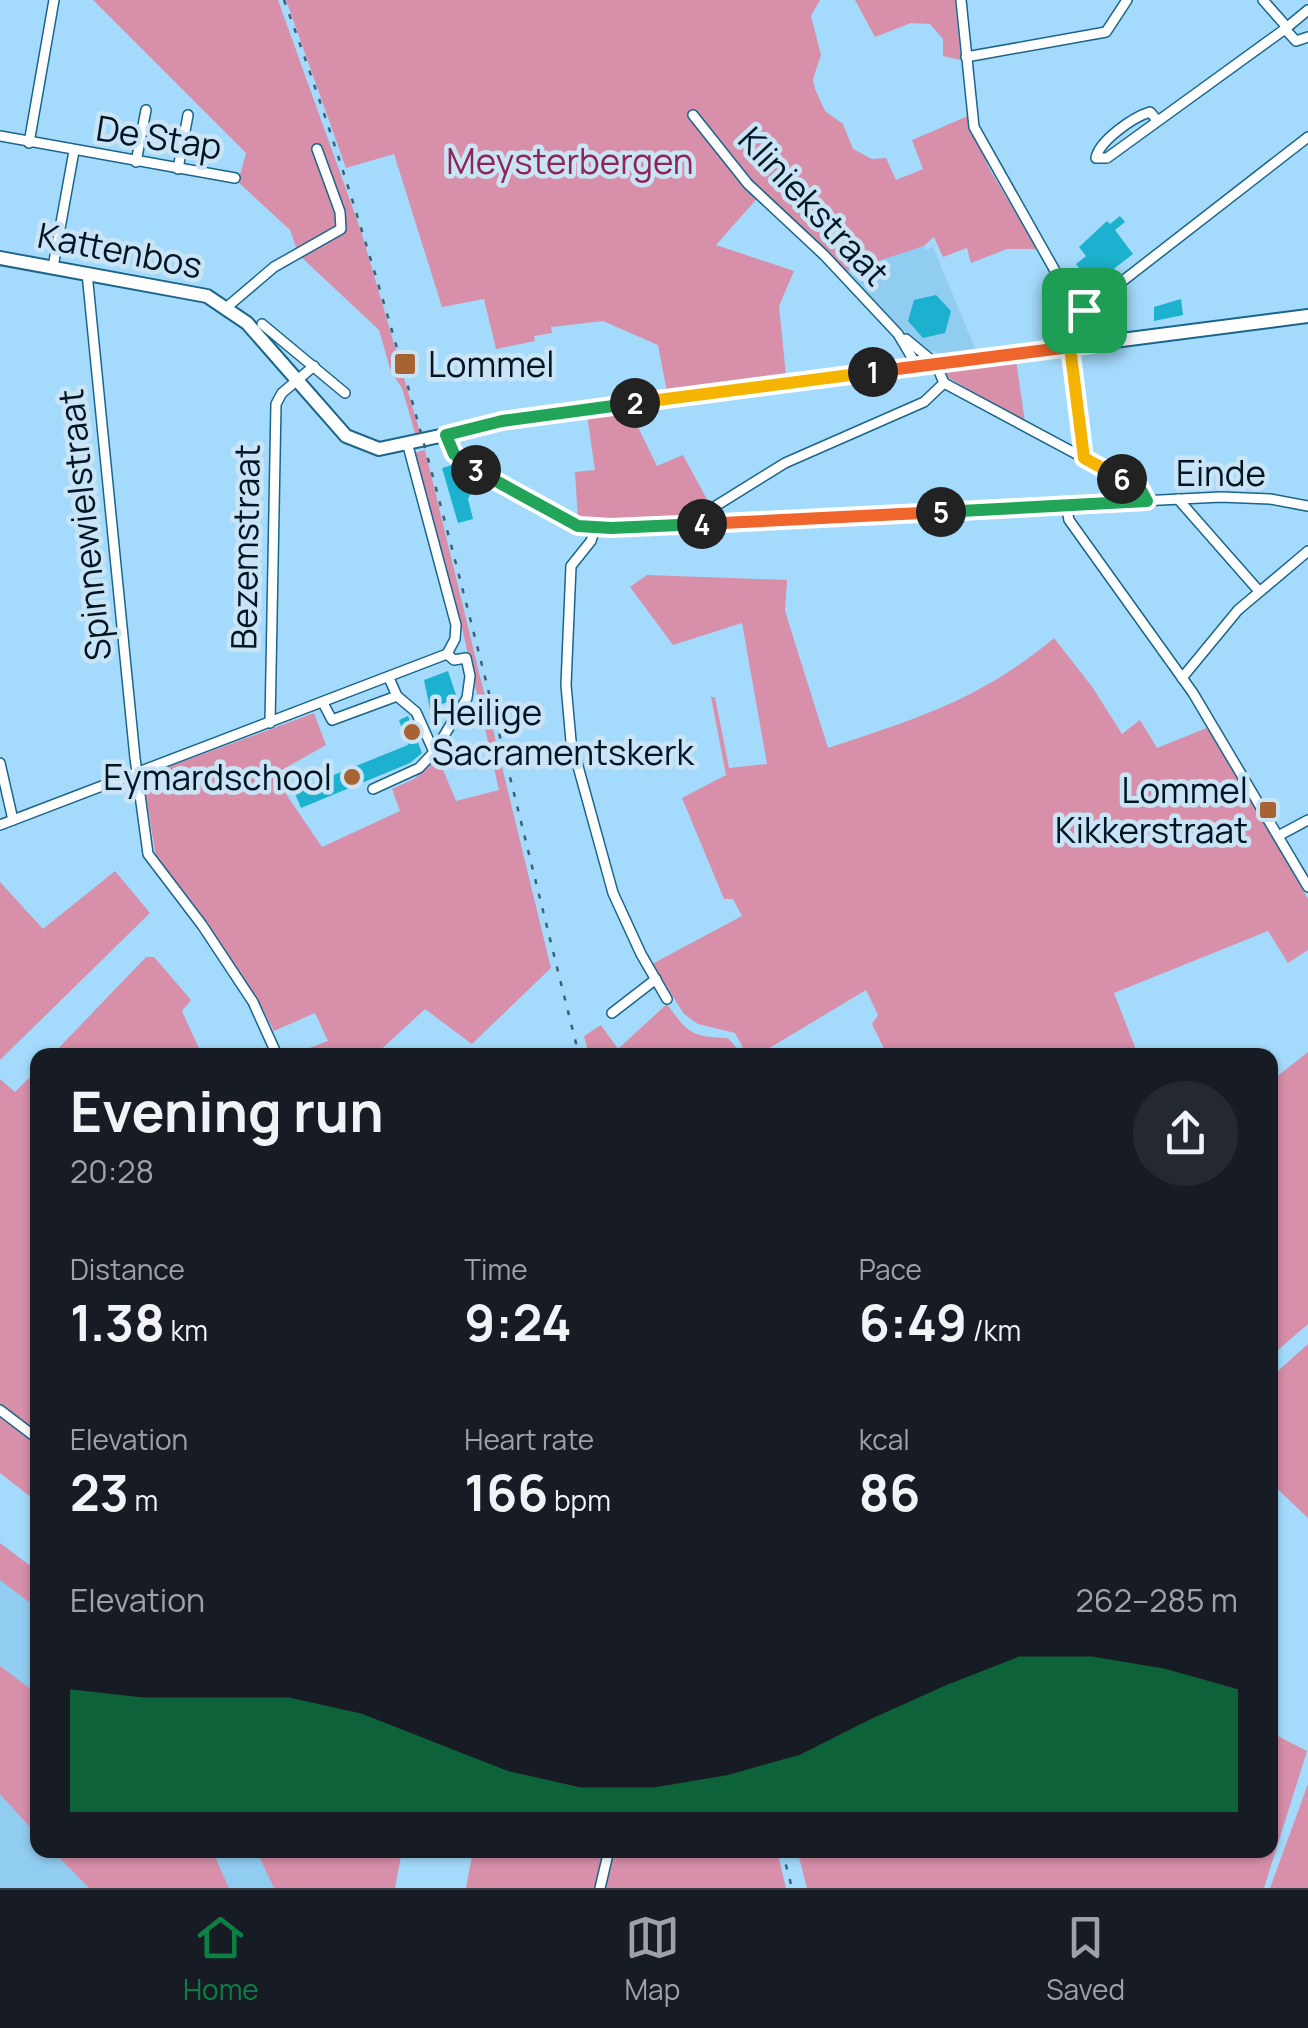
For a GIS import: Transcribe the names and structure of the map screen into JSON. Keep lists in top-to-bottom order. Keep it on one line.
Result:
{"streets":{"main road":["Kattenbos"],"street":["De Stap","Kliniekstraat","Einde","Spinnewielstraat","Bezemstraat"]},"crossings":[["De Stap","Kattenbos"],["Kliniekstraat","Kattenbos"],["Kattenbos","Einde"],["Kattenbos","Spinnewielstraat"],["Kattenbos","Bezemstraat"]],"parks":["Meysterbergen"],"places":{"transit":["Lommel","Lommel Kikkerstraat"],"other":["Heilige Sacramentskerk","Eymardschool"]},"page":{"pins":["1","2","3","6","5","4"],"heading":["Evening run","20:28"],"stats":[["Distance","1.38 km"],["Time","9:24"],["Pace","6:49 /km"],["Elevation","23 m"],["Heart rate","166 bpm"],["kcal","86"]],"chart":["Elevation","262–285 m"],"tabs":["Home","Map","Saved"]}}
